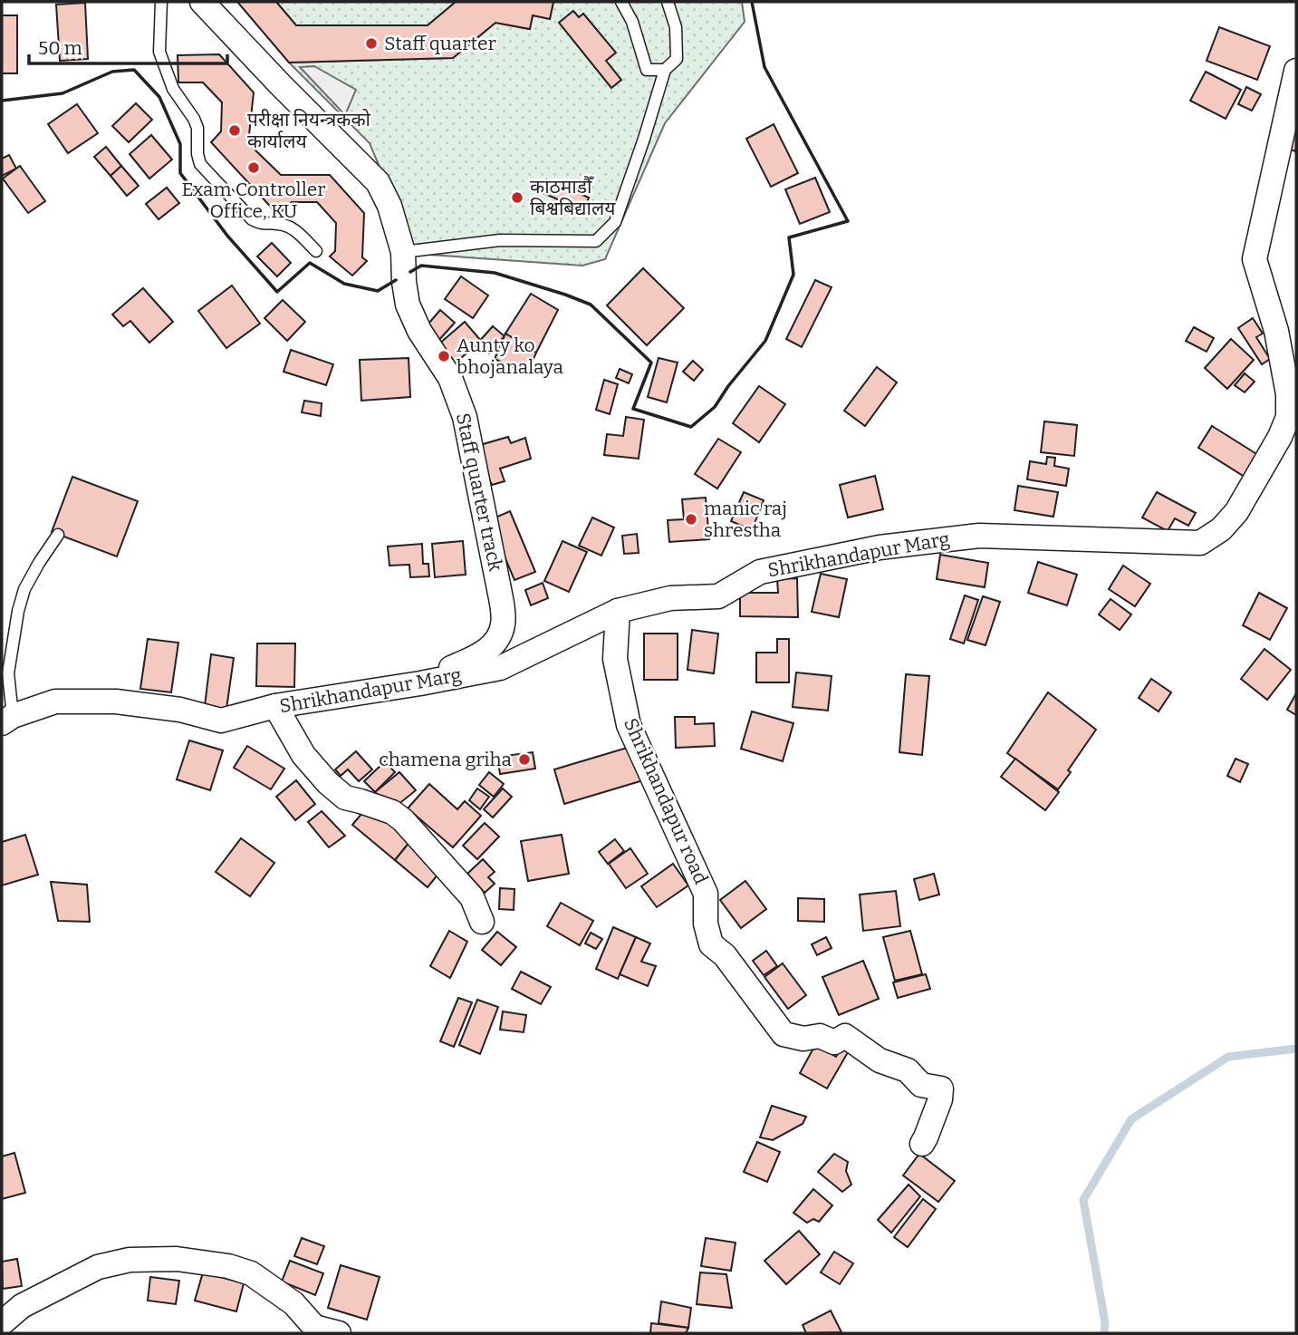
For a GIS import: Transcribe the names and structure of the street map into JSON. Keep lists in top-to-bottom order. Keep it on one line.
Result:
{"streets":{"street":["Staff quarter track","Shrikhandapur Marg","Shrikhandapur road"]},"crossings":[["Staff quarter track","Shrikhandapur Marg"],["Shrikhandapur Marg","Shrikhandapur road"]],"places":["Staff quarter","परीक्षा नियन्त्रकको कार्यालय","Exam Controller Office, KU","काठमाडौँ बिश्वबिद्यालय","Aunty ko bhojanalaya","manic raj shrestha","chamena griha"],"scale_bar":"50 m"}
